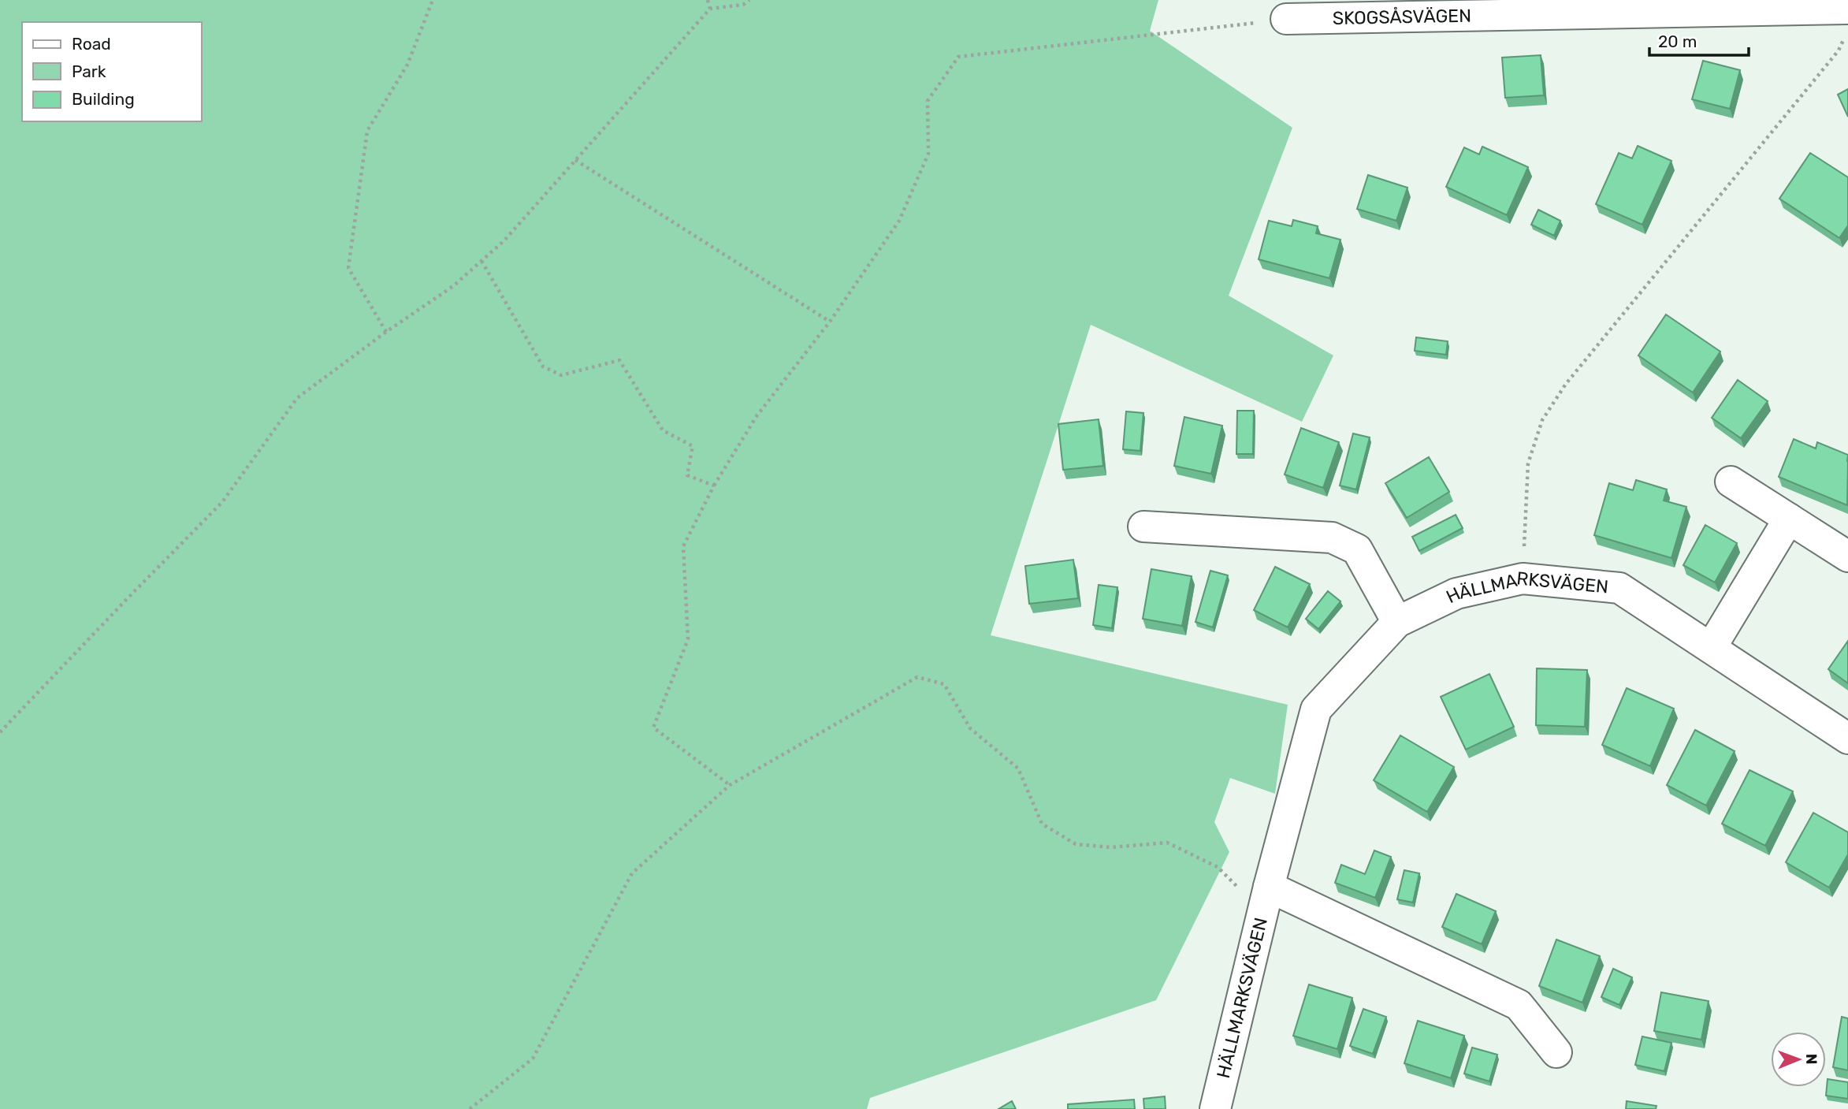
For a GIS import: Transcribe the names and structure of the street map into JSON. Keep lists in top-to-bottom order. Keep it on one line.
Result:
{"streets":{"street":["SKOGSÅSVÄGEN","HÄLLMARKSVÄGEN"]},"legend":["Road","Park","Building"],"scale_bar":"20 m","north":"right"}
